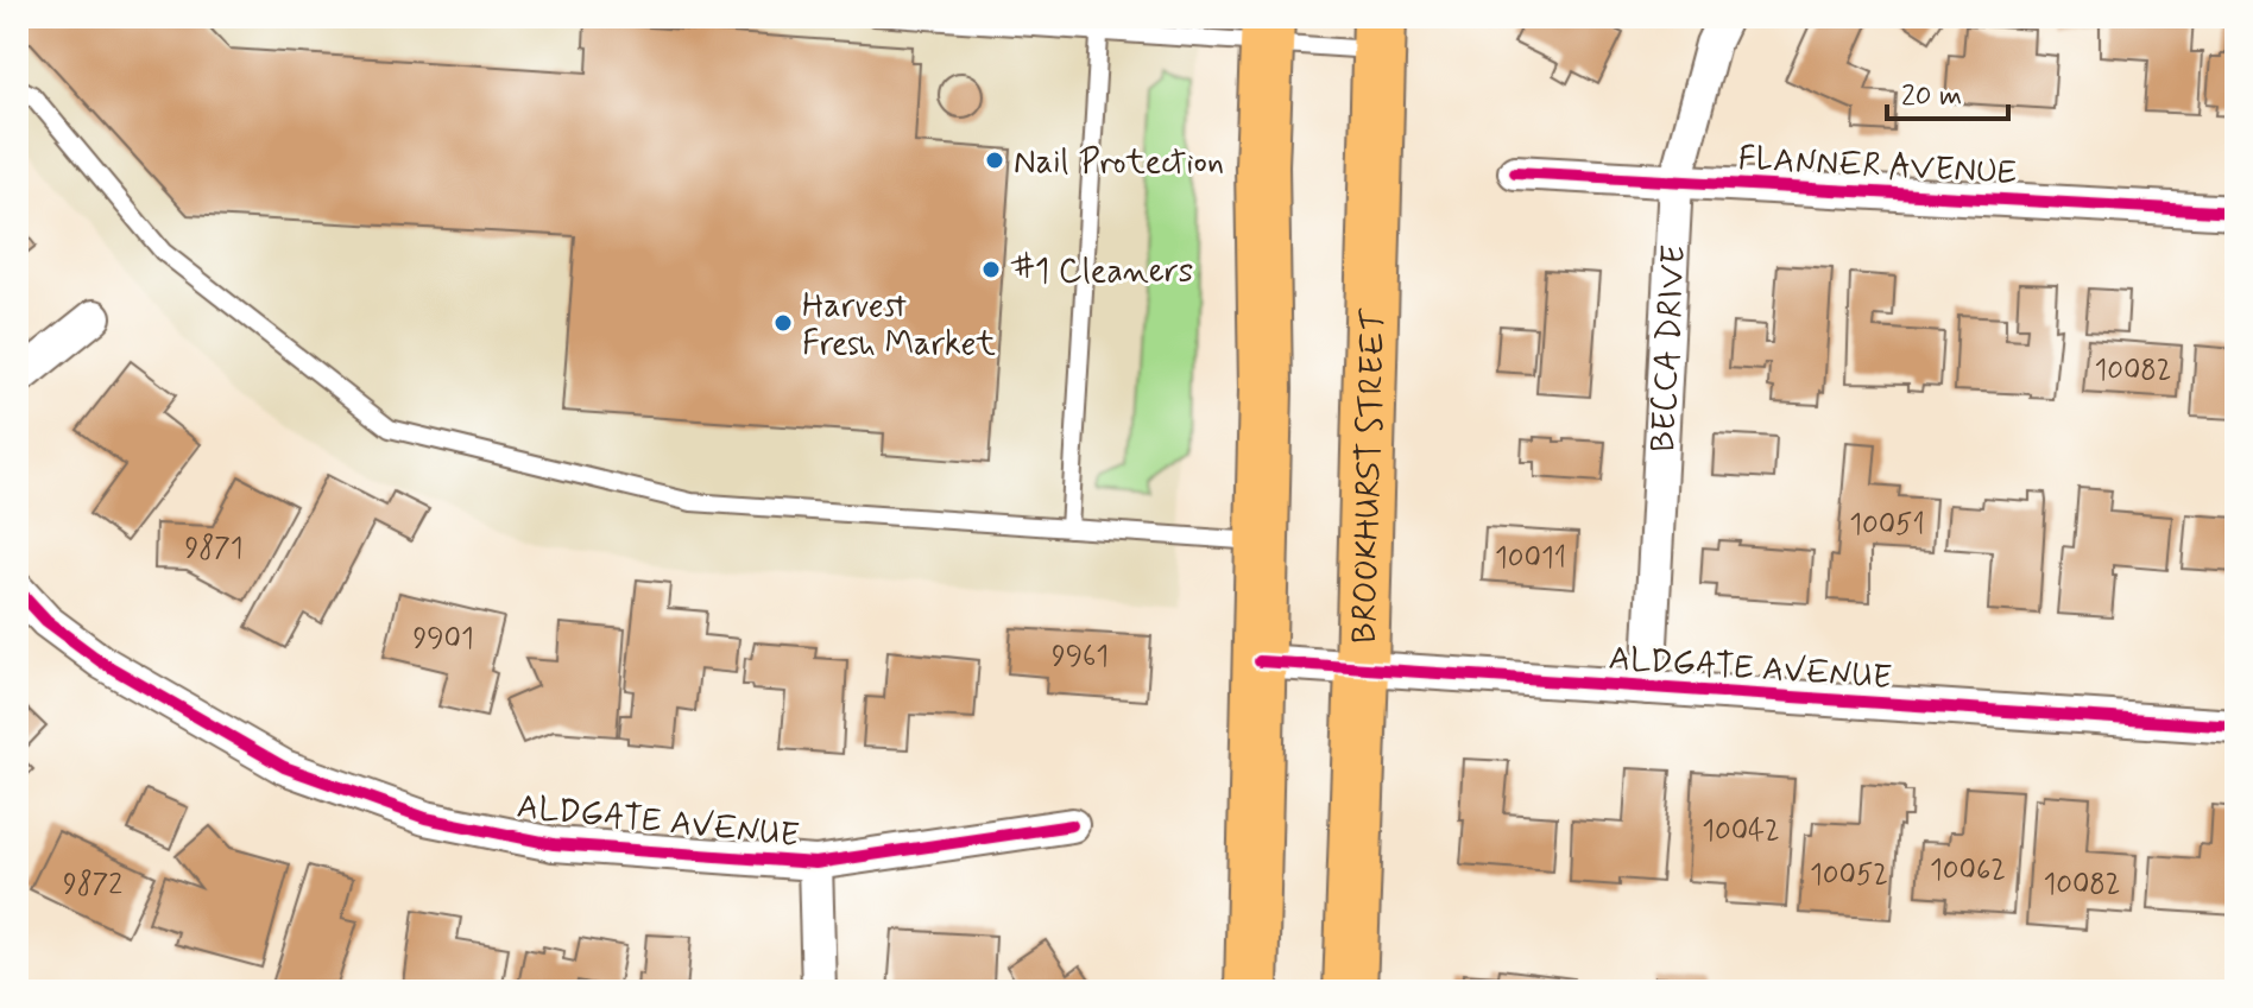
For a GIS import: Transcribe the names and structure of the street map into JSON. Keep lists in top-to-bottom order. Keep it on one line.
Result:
{"streets":{"main road":["BROOKHURST STREET"],"street":["FLANNER AVENUE","BECCA DRIVE","ALDGATE AVENUE"]},"crossings":[["FLANNER AVENUE","BECCA DRIVE"],["BECCA DRIVE","ALDGATE AVENUE"],["BROOKHURST STREET","ALDGATE AVENUE"]],"places":["Nail Protection","#1 Cleaners","Harvest Fresh Market"],"house_numbers":["10082","10051","9871","10011","9901","9961","10042","10062","10052","9872","10082"],"scale_bar":"20 m"}
